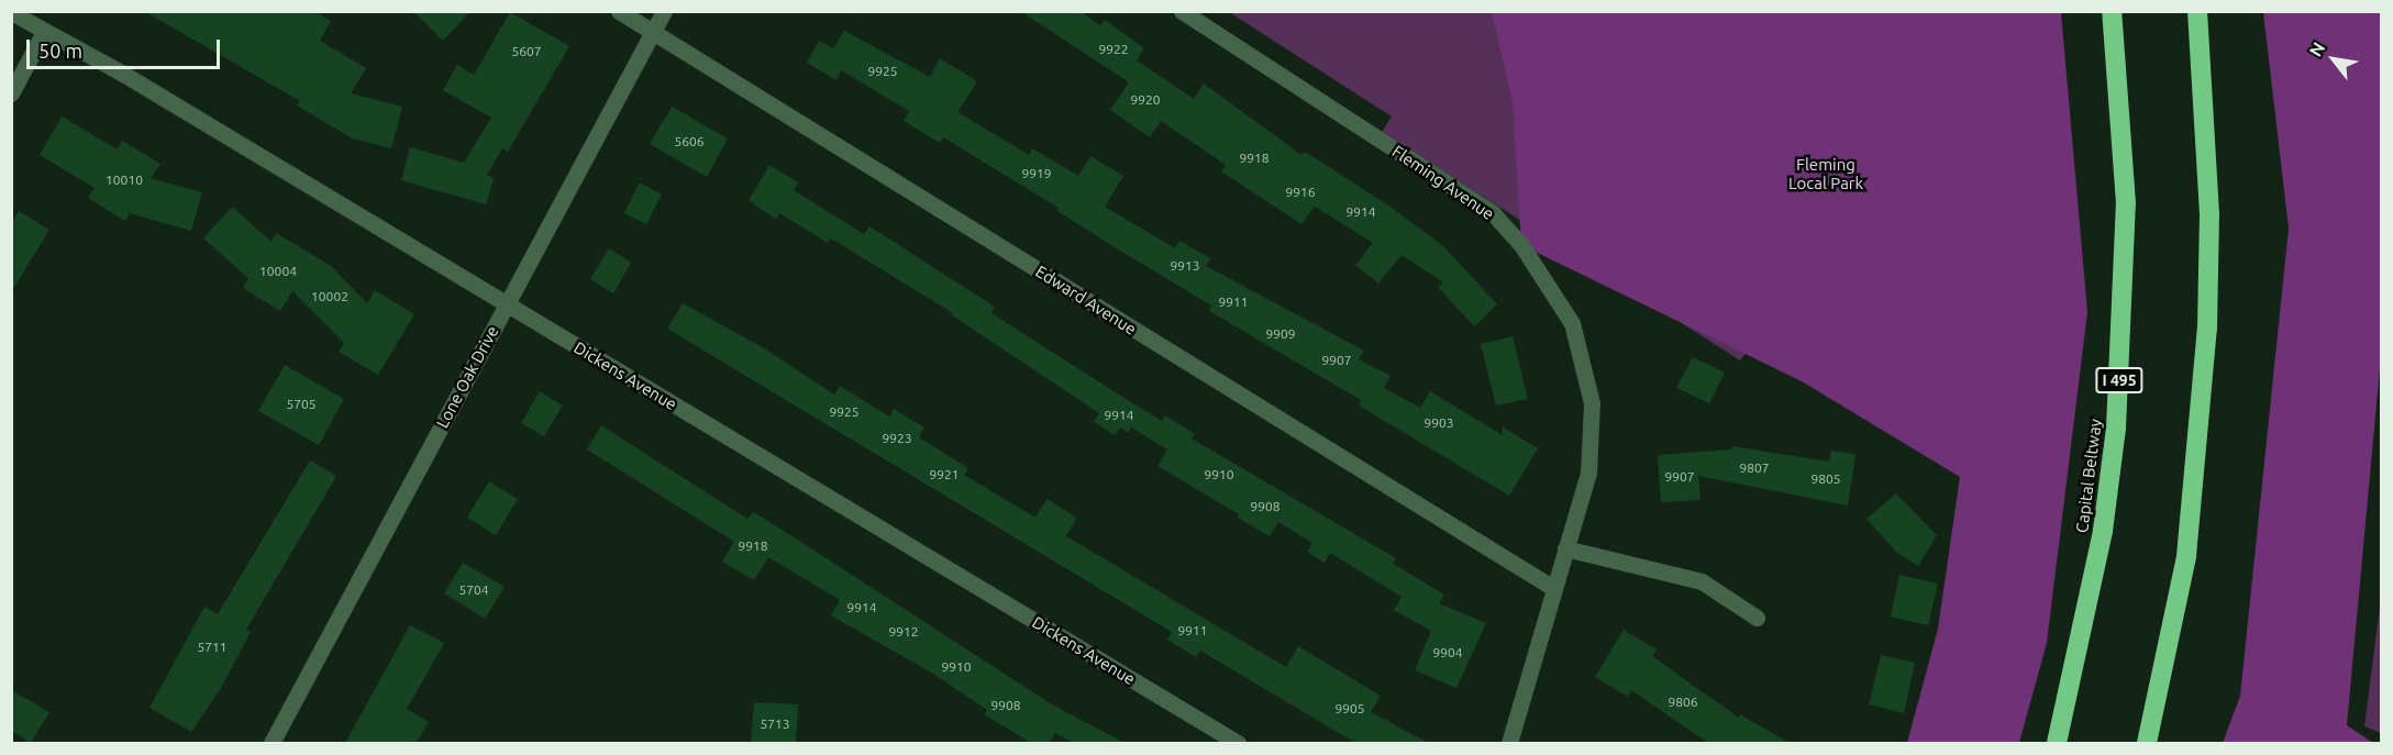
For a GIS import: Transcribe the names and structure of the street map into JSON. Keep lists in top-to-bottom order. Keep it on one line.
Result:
{"streets":{"highway":["I 495","Capital Beltway"],"street":["Fleming Avenue","Edward Avenue","Dickens Avenue","Lone Oak Drive"]},"crossings":[["Fleming Avenue","Edward Avenue"],["Edward Avenue","Lone Oak Drive"],["Dickens Avenue","Lone Oak Drive"]],"parks":["Fleming Local Park"],"house_numbers":["9922","5607","9925","9920","5606","9918","9919","10010","9916","9914","9913","10004","10002","9911","9909","9907","5705","9925","9914","9903","9923","9807","9921","9910","9907","9805","9908","9918","5704","9914","9911","9912","5711","9904","9910","9806","9908","9905","5713"],"scale_bar":"50 m","north":"top left"}
